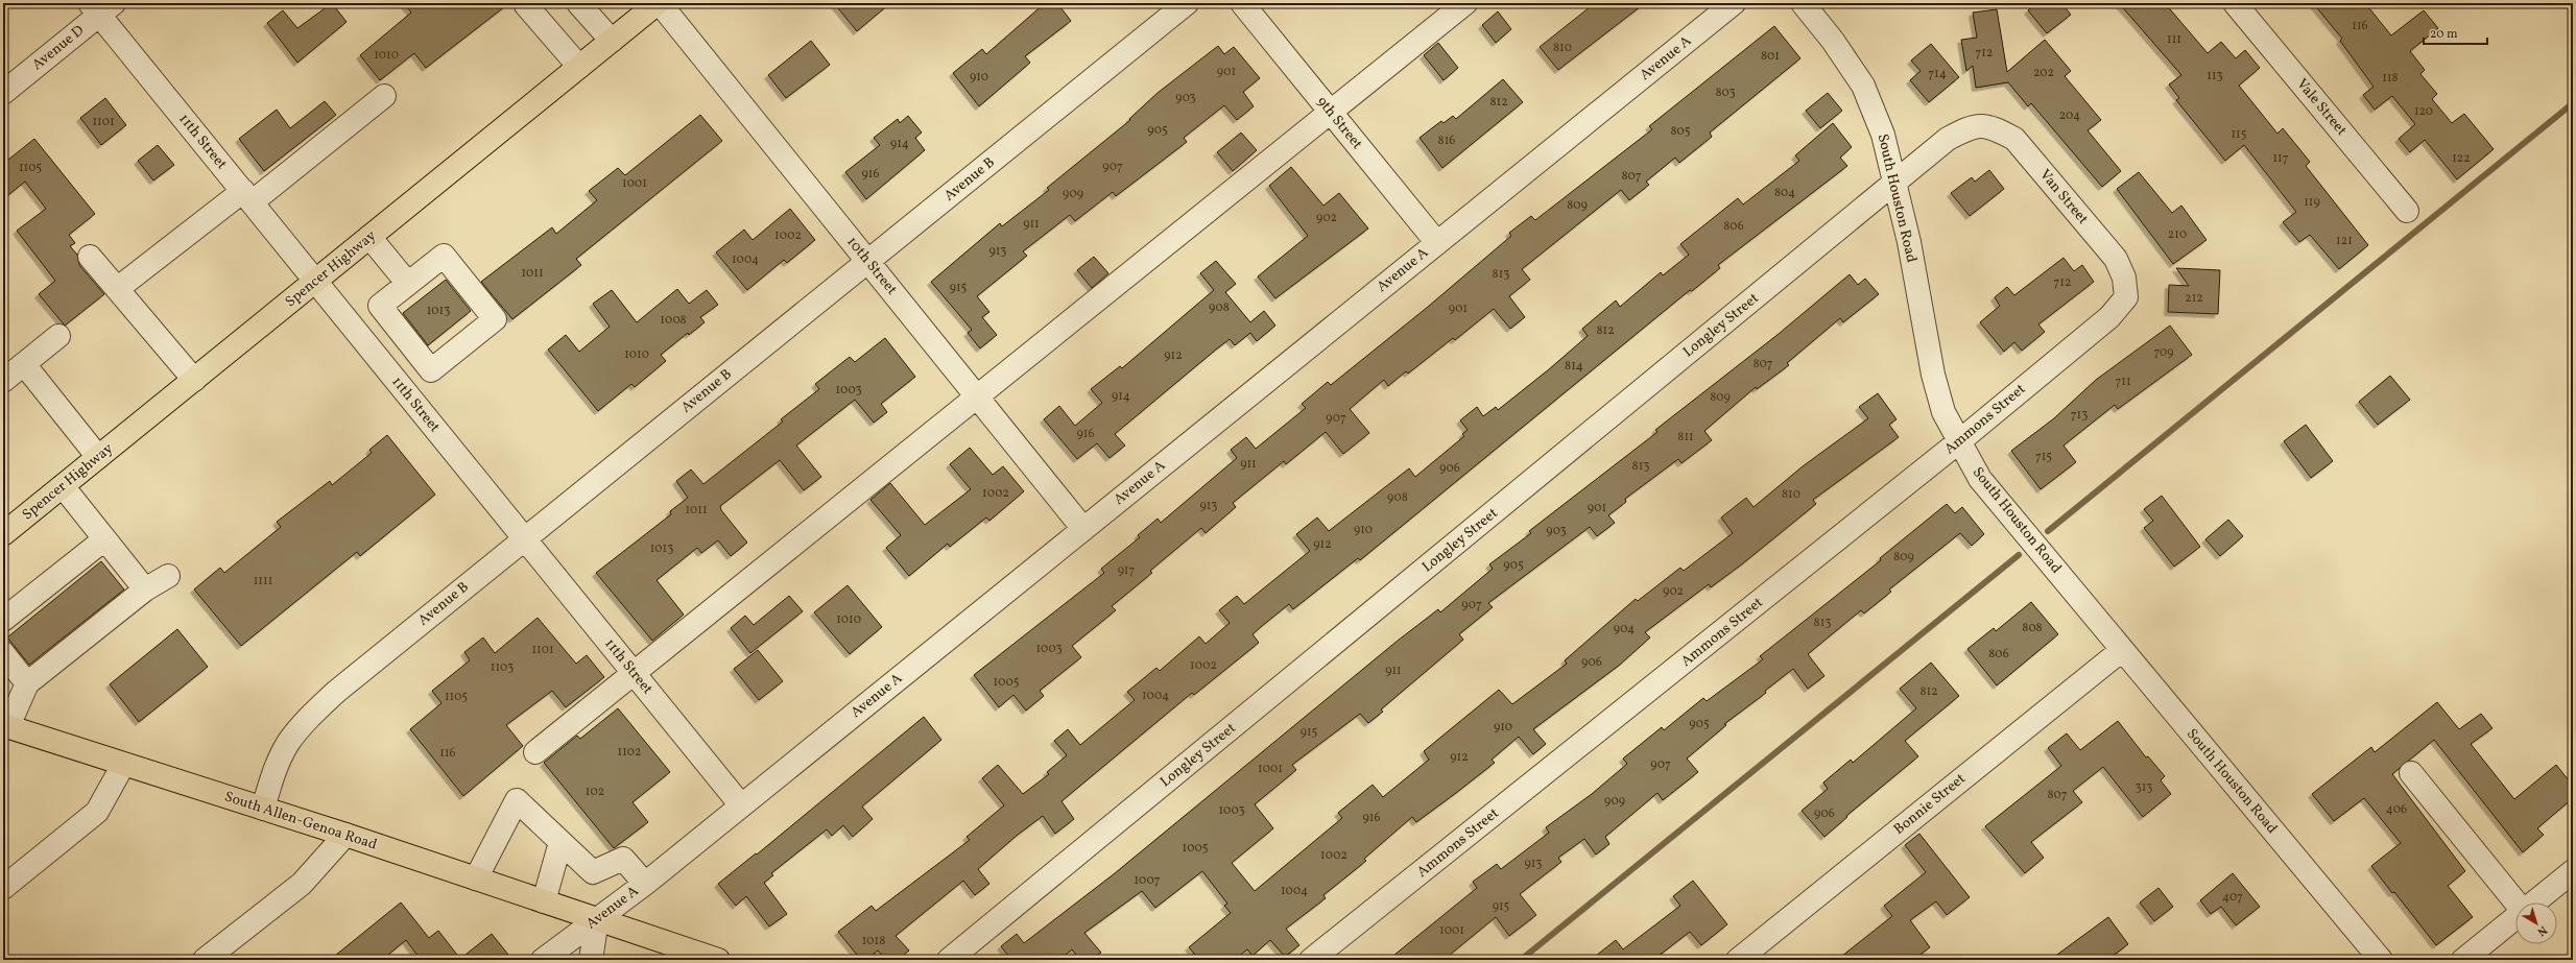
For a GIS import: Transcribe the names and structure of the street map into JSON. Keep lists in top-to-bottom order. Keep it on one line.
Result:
{"streets":{"main road":["Spencer Highway","South Allen-Genoa Road"],"street":["Avenue D","Avenue A","Vale Street","9th Street","11th Street","Avenue B","Van Street","South Houston Road","10th Street","Longley Street","Ammons Street","Bonnie Street"]},"crossings":[["Avenue D","11th Street"],["Avenue A","9th Street"],["Avenue A","11th Street"],["Avenue A","10th Street"],["Avenue A","South Allen-Genoa Road"],["11th Street","Avenue B"],["11th Street","Spencer Highway"],["Avenue B","10th Street"],["Avenue B","South Allen-Genoa Road"],["Van Street","Longley Street"],["Van Street","Ammons Street"],["South Houston Road","Longley Street"],["South Houston Road","Ammons Street"],["South Houston Road","Bonnie Street"],["10th Street","Spencer Highway"]],"house_numbers":["116","111","810","712","1010","801","901","202","714","113","910","118","803","903","812","120","204","1101","905","805","115","816","914","117","122","907","1105","916","807","1001","804","909","119","809","902","911","806","210","1002","121","913","1004","1011","813","712","915","212","908","901","1013","1008","812","709","1010","912","807","814","711","1003","914","809","713","907","916","811","715","911","813","906","1002","810","908","913","901","1011","910","903","912","1013","809","905","917","1111","902","907","1010","813","808","904","1003","1101","806","906","1002","1103","911","1005","812","1004","1105","905","910","915","1102","116","912","907","1001","313","102","807","909","406","1003","906","916","1005","1002","913","1007","1004","407","915","1001","1018"],"scale_bar":"20 m","north":"bottom right"}
